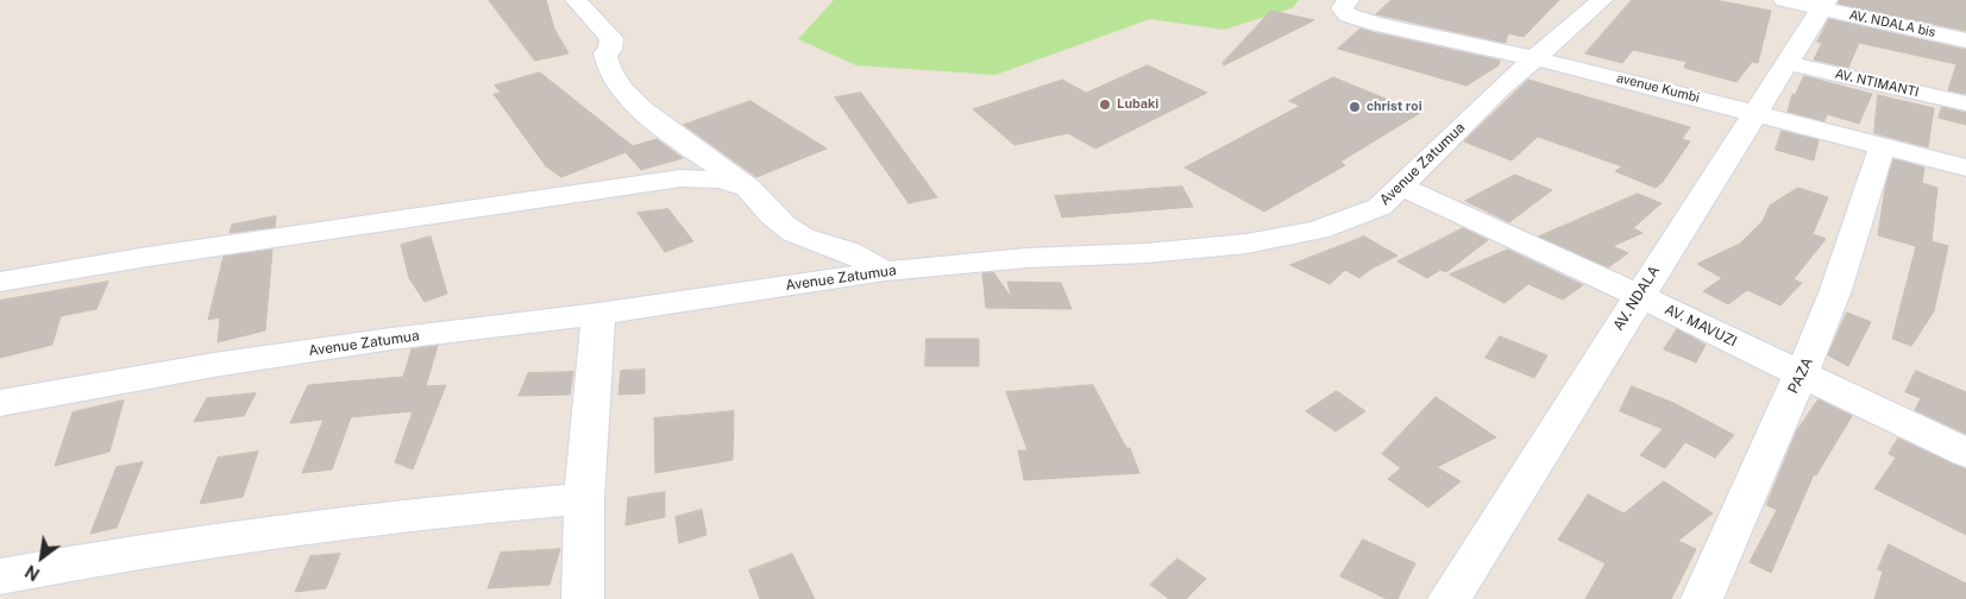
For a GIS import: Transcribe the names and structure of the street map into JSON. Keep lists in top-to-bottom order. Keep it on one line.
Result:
{"streets":{"street":["AV. NDALA bis","AV. NTIMANTI","avenue Kumbi","Avenue Zatumua","AV. NDALA","AV. MAVUZI","PAZA"]},"crossings":[["AV. NDALA bis","AV. NDALA"],["AV. NTIMANTI","AV. NDALA"],["avenue Kumbi","Avenue Zatumua"],["avenue Kumbi","AV. NDALA"],["avenue Kumbi","PAZA"],["Avenue Zatumua","AV. MAVUZI"],["AV. NDALA","AV. MAVUZI"],["AV. MAVUZI","PAZA"]],"places":["Lubaki","christ roi"],"north":"bottom left"}
